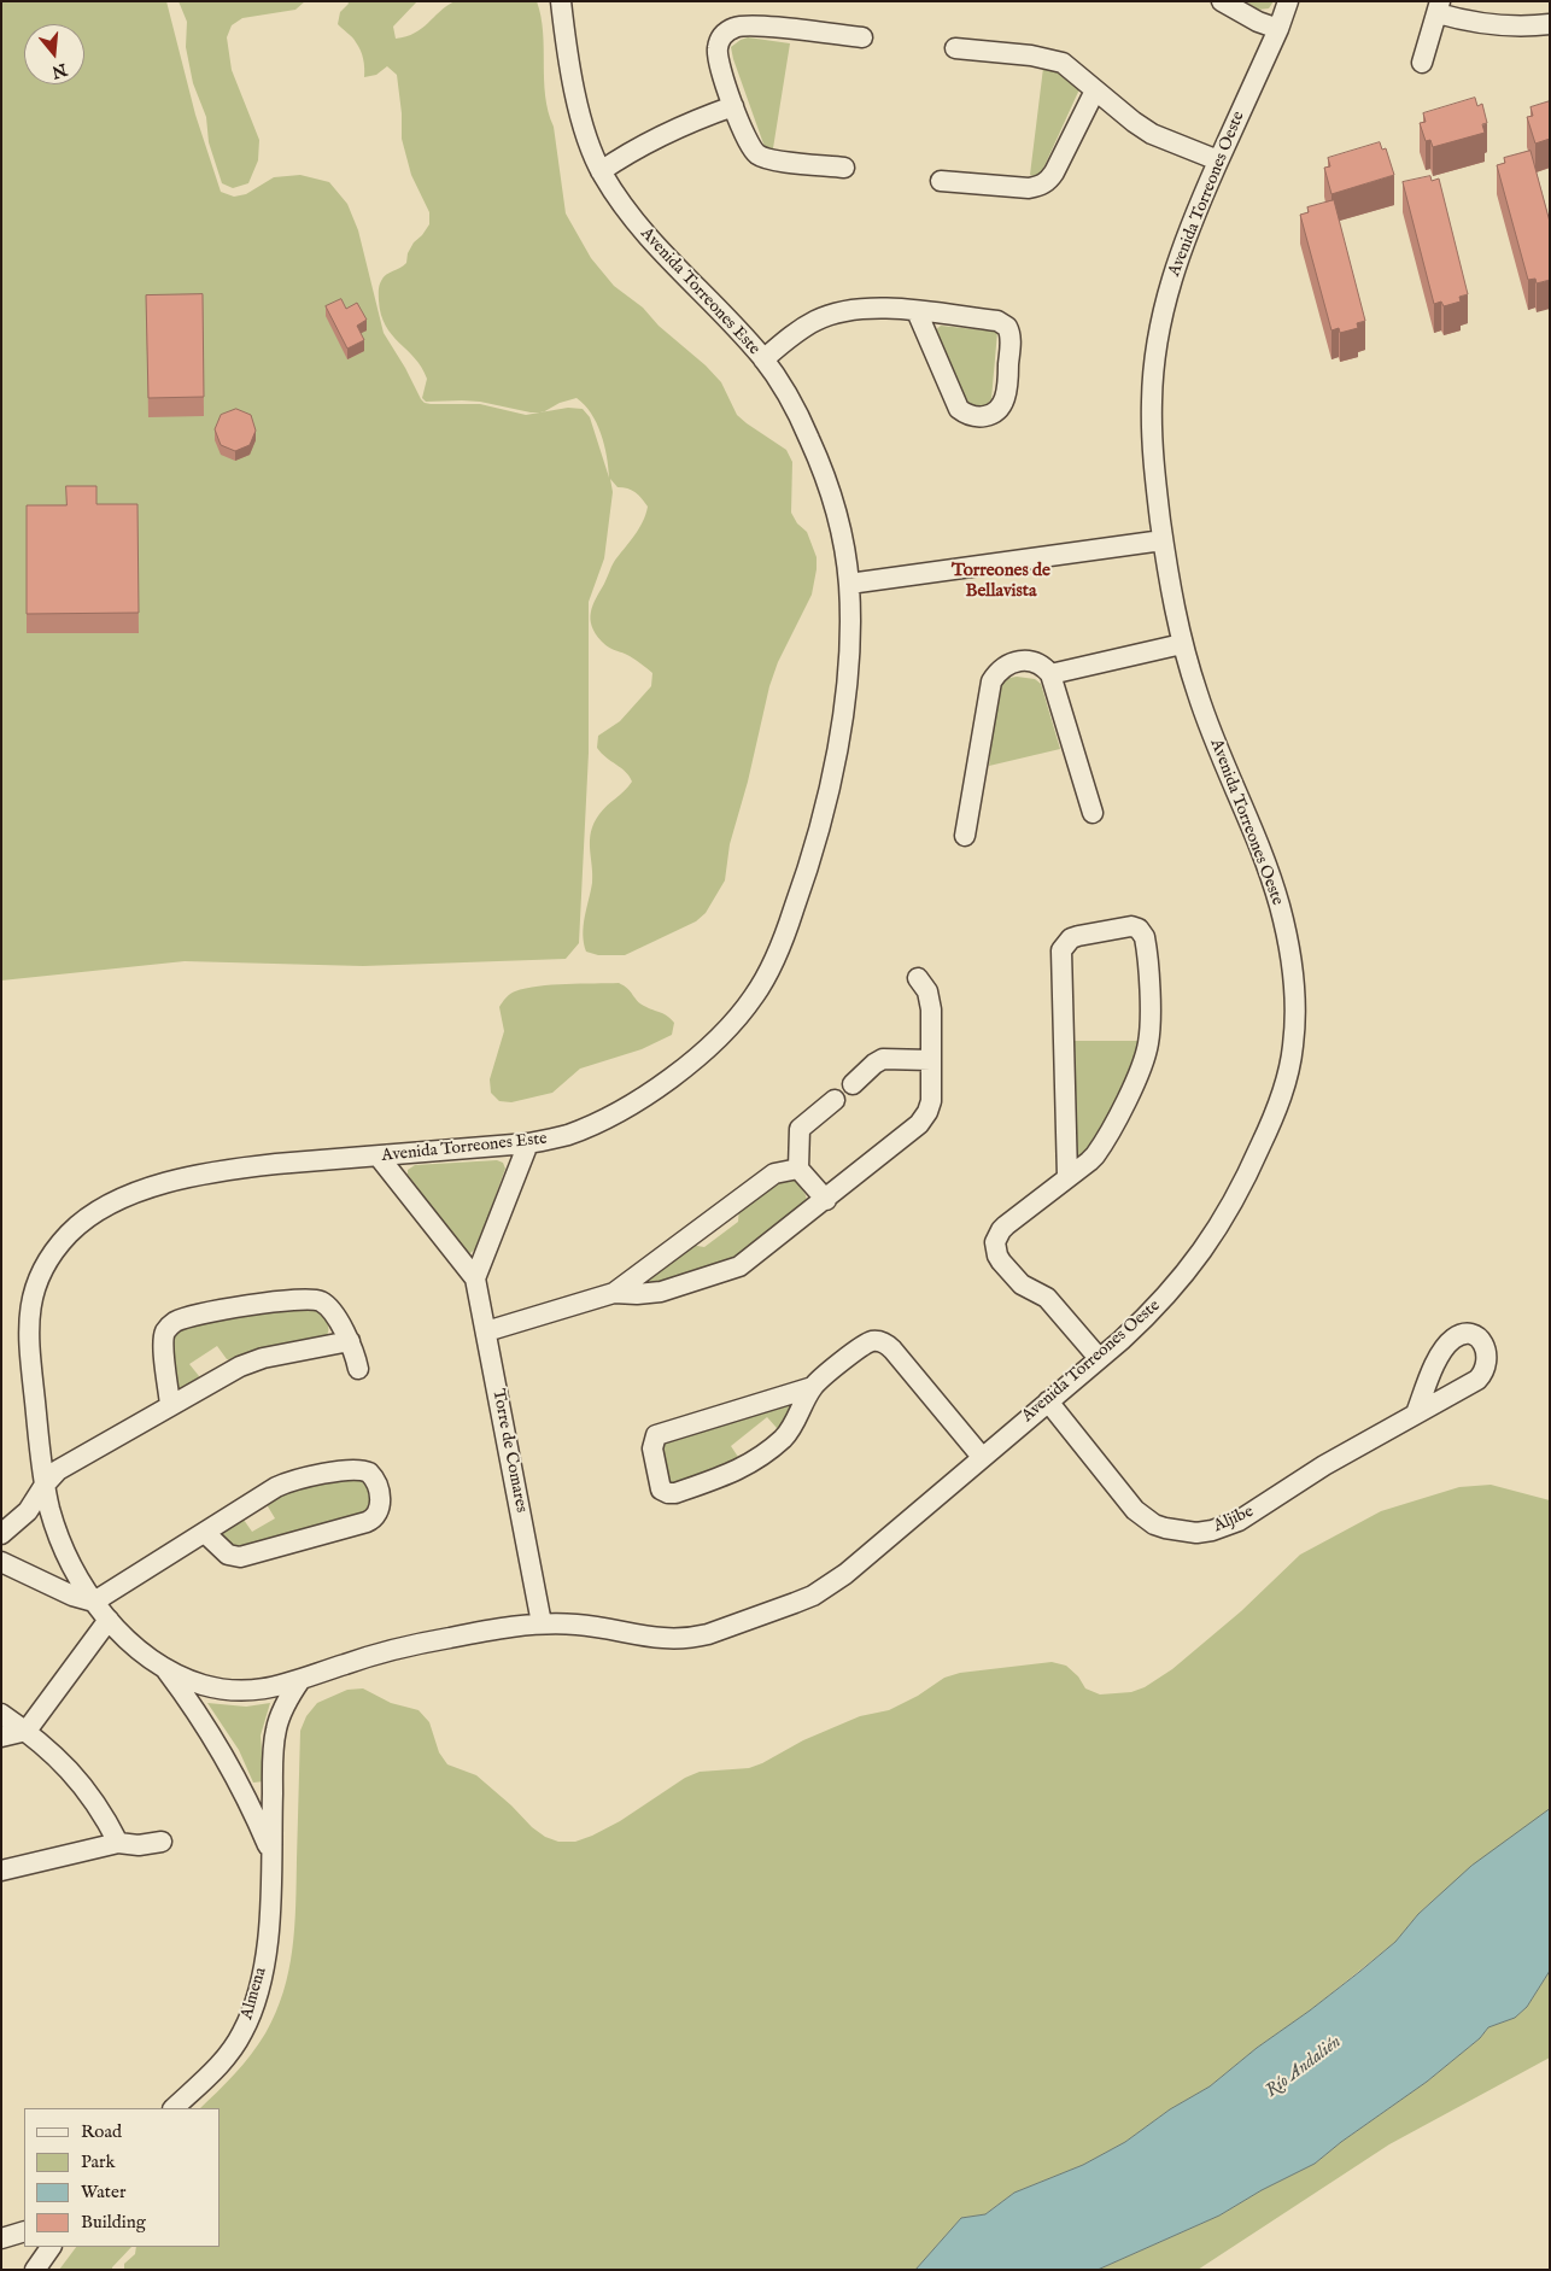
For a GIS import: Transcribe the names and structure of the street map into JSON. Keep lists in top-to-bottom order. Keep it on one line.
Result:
{"streets":{"street":["Avenida Torreones Oeste","Avenida Torreones Este","Torre de Comares","Aljibe","Almena"]},"crossings":[["Avenida Torreones Oeste","Avenida Torreones Este"],["Avenida Torreones Oeste","Torre de Comares"],["Avenida Torreones Oeste","Aljibe"],["Avenida Torreones Oeste","Almena"],["Avenida Torreones Este","Torre de Comares"]],"districts":["Torreones de Bellavista"],"water":["Río Andalién"],"legend":["Road","Park","Water","Building"],"north":"bottom"}
